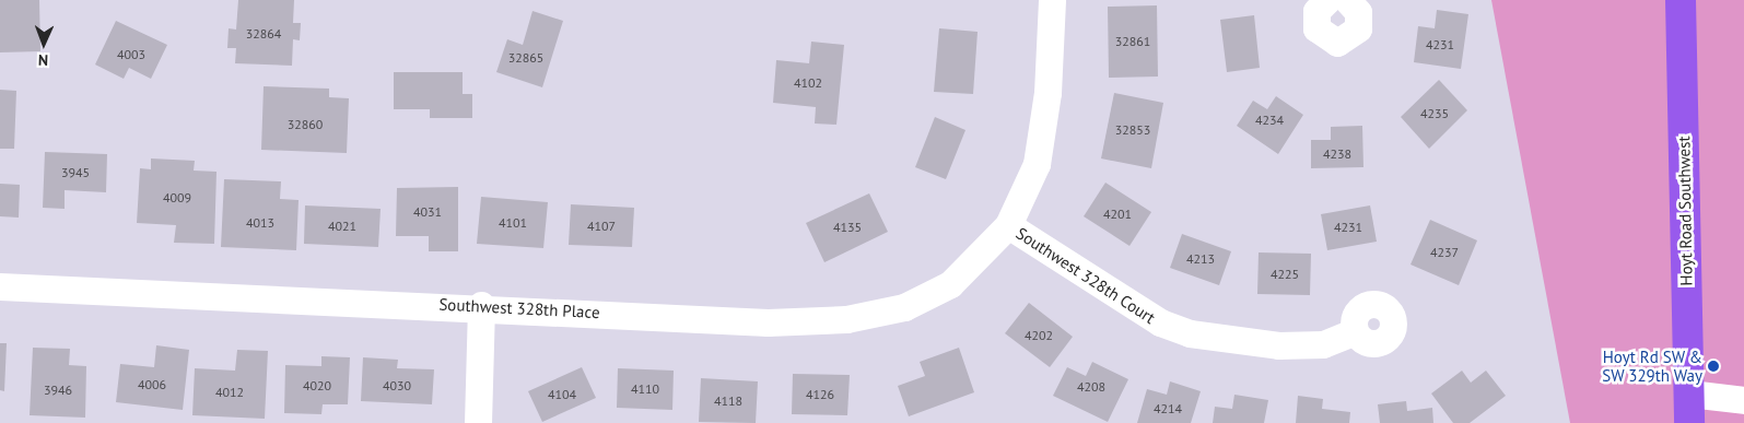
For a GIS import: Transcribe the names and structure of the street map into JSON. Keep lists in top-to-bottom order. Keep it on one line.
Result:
{"streets":{"main road":["Hoyt Road Southwest"],"street":["Southwest 328th Court","Southwest 328th Place"]},"crossings":[["Southwest 328th Court","Southwest 328th Place"]],"places":["Hoyt Rd SW & SW 329th Way"],"house_numbers":["32864","32861","4231","4003","32865","4102","4235","4234","32860","32853","4238","3945","4009","4031","4201","4013","4101","4021","4107","4135","4231","4237","4213","4225","4202","4006","4020","4030","4208","4110","3946","4012","4104","4126","4118","4214"],"north":"bottom"}
